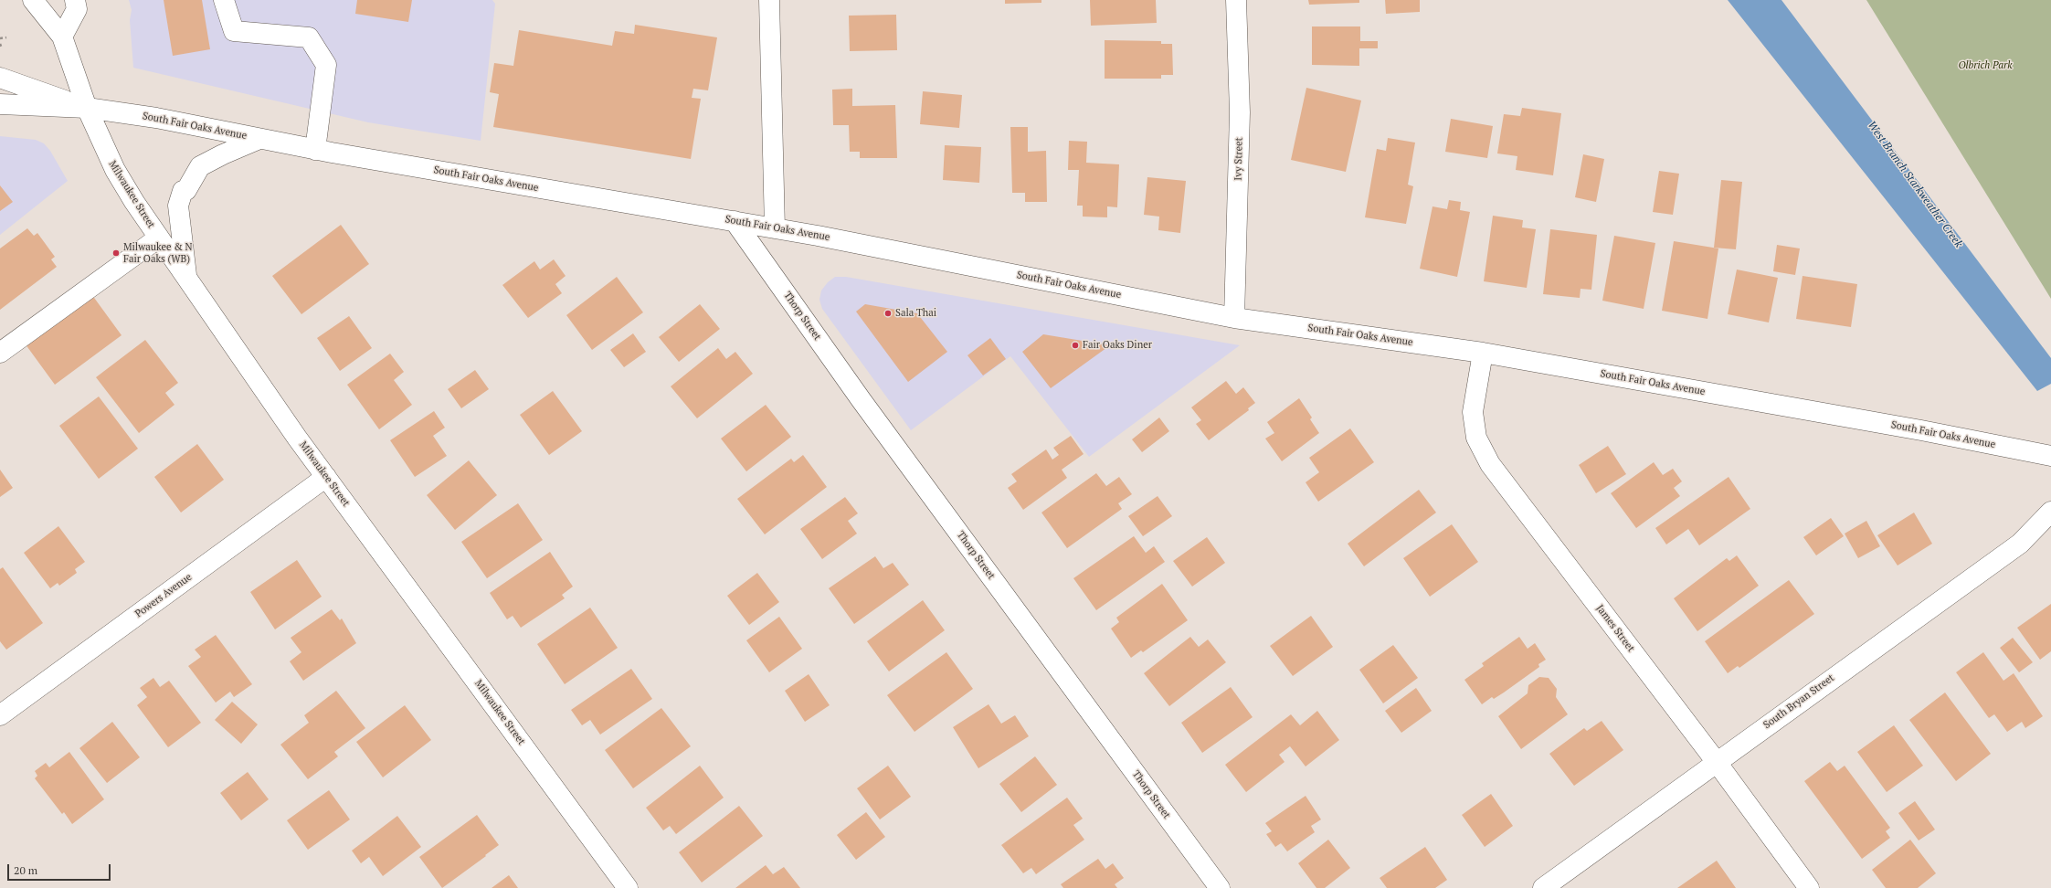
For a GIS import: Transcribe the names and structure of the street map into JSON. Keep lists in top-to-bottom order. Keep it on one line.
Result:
{"streets":{"street":["South Fair Oaks Avenue","Ivy Street","Milwaukee Street","Thorp Street","Powers Avenue","James Street","South Bryan Street"]},"crossings":[["South Fair Oaks Avenue","Ivy Street"],["South Fair Oaks Avenue","Milwaukee Street"],["South Fair Oaks Avenue","Thorp Street"],["South Fair Oaks Avenue","James Street"],["Milwaukee Street","Powers Avenue"],["James Street","South Bryan Street"]],"water":["West Branch Starkweather Creek"],"parks":["Olbrich Park"],"places":["Milwaukee & N Fair Oaks (WB)","Sala Thai","Fair Oaks Diner"],"scale_bar":"20 m"}
